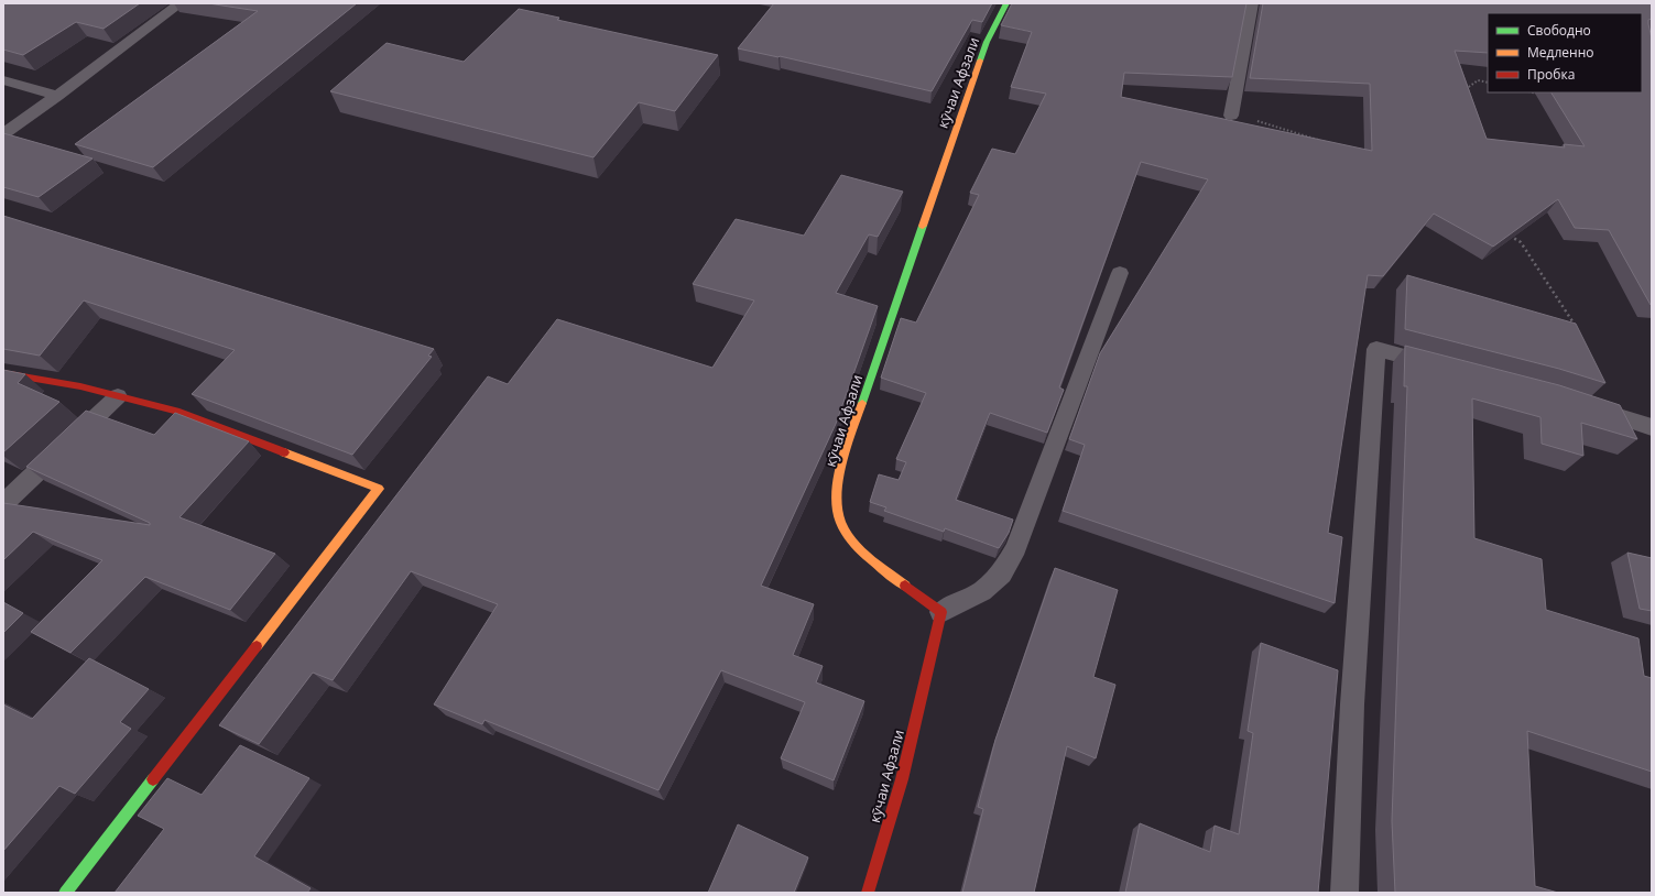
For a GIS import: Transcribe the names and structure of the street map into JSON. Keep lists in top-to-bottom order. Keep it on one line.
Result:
{"streets":{"street":["кӯчаи Афзали"]},"legend":["Свободно","Медленно","Пробка"]}
